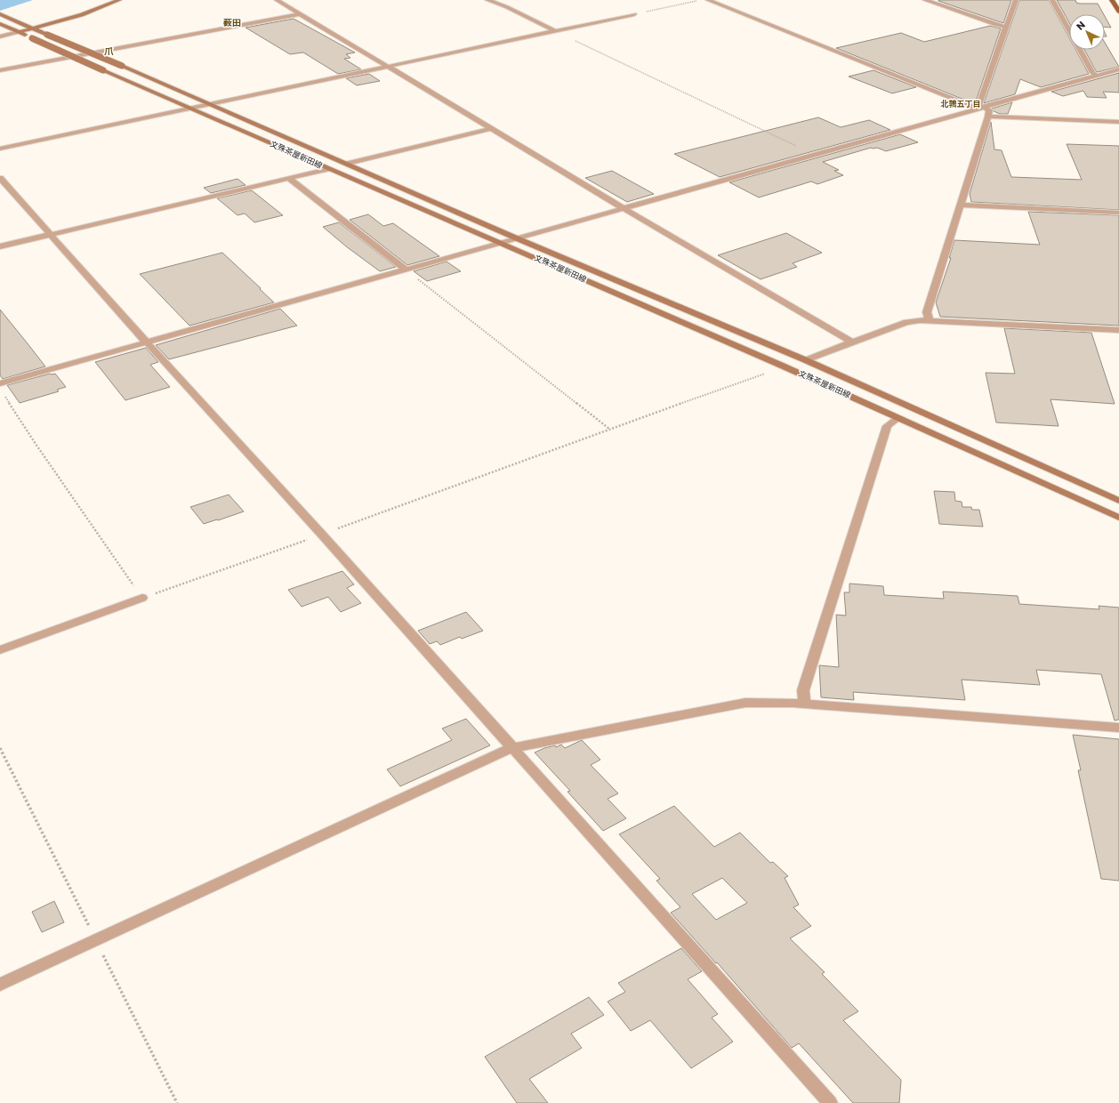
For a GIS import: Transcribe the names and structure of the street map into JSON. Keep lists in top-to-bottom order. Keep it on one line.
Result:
{"streets":{"main road":["文殊茶屋新田線"]},"districts":["薮田","爪","北鶉五丁目"],"north":"top left"}
